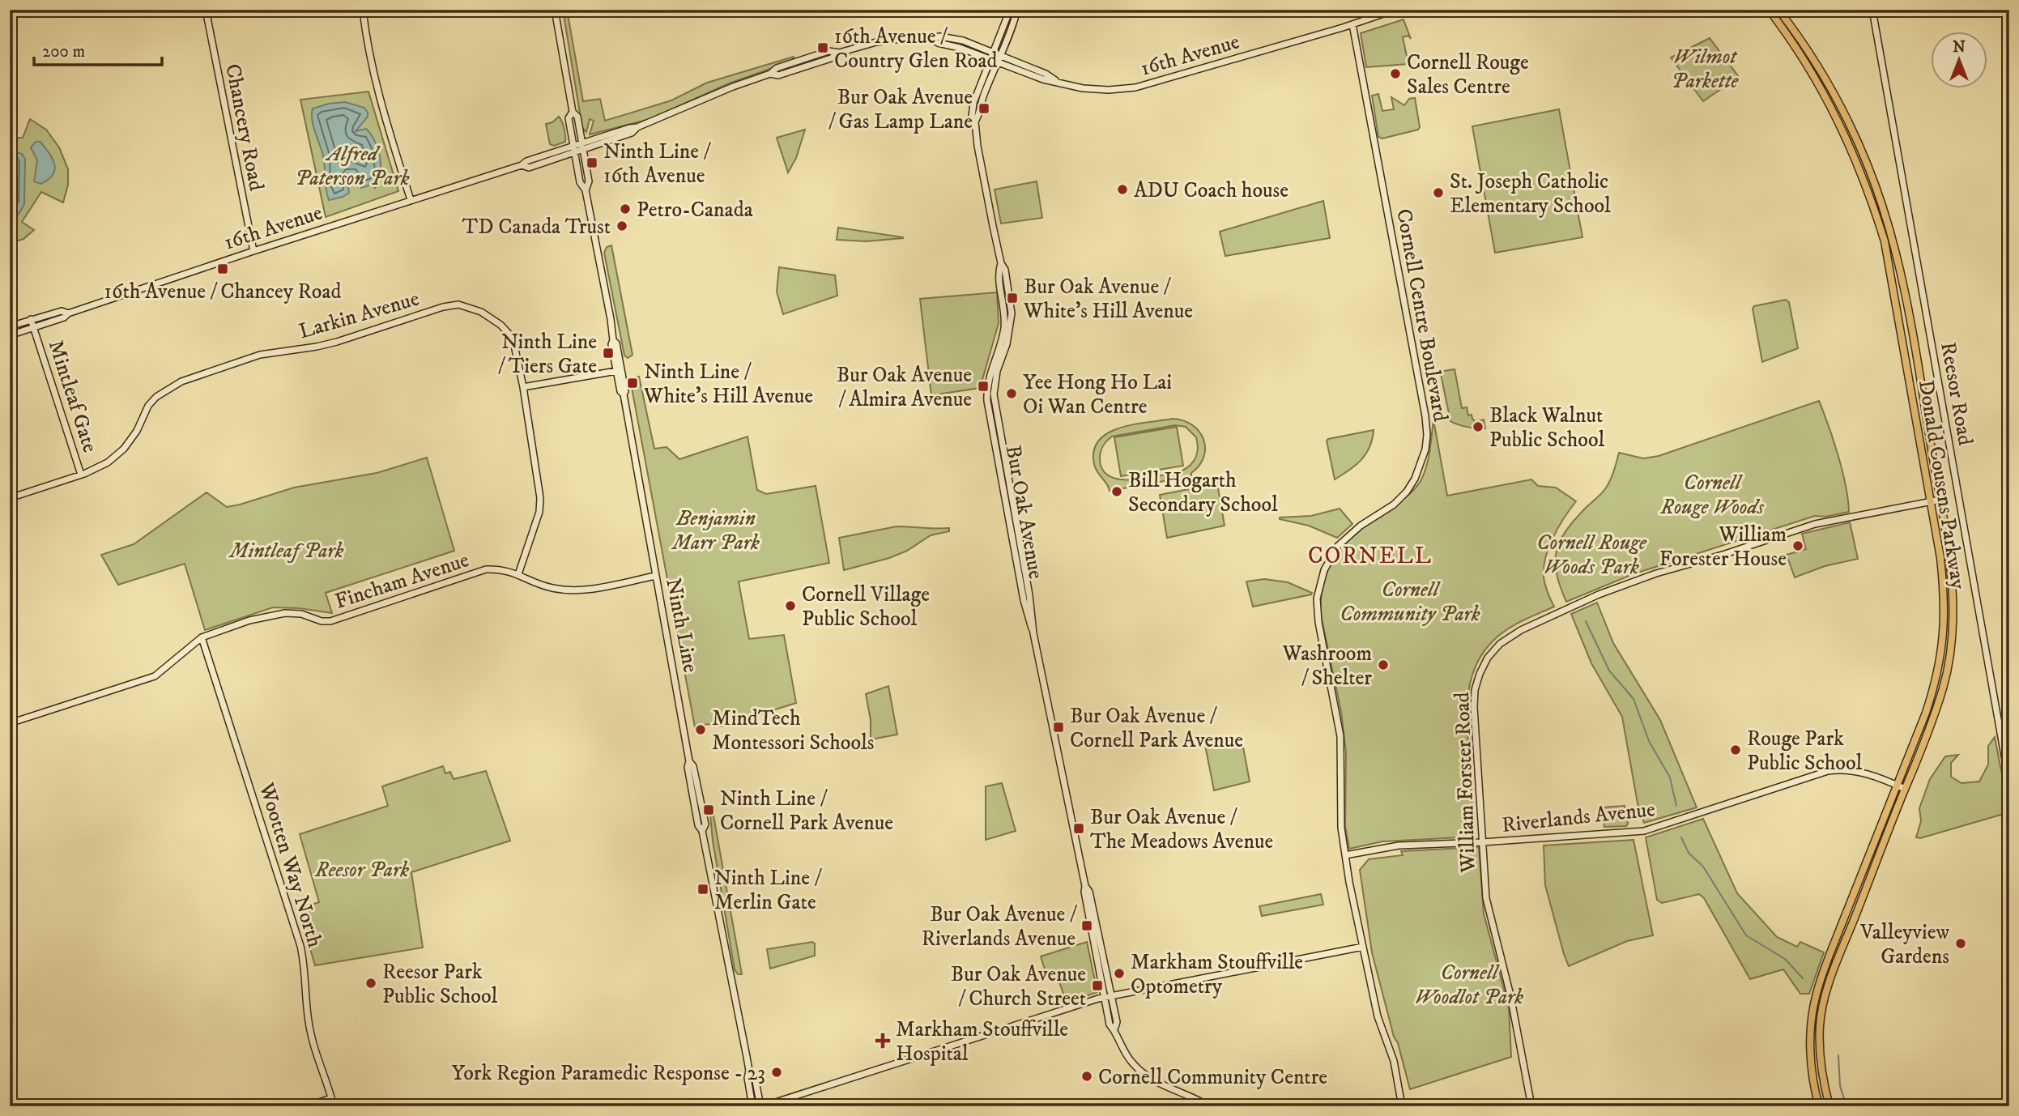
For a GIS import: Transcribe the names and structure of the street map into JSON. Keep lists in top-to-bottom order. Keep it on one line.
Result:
{"streets":{"main road":["Donald Cousens Parkway"],"street":["16th Avenue","Chancery Road","Larkin Avenue","Cornell Centre Boulevard","Reesor Road","Mintleaf Gate","Bur Oak Avenue","Fincham Avenue","Ninth Line","William Forster Road","Riverlands Avenue","Wootten Way North"]},"crossings":[["16th Avenue","Chancery Road"],["16th Avenue","Cornell Centre Boulevard"],["16th Avenue","Mintleaf Gate"],["16th Avenue","Bur Oak Avenue"],["16th Avenue","Ninth Line"],["Larkin Avenue","Mintleaf Gate"],["Larkin Avenue","Fincham Avenue"],["Cornell Centre Boulevard","Riverlands Avenue"],["Donald Cousens Parkway","William Forster Road"],["Donald Cousens Parkway","Riverlands Avenue"],["Fincham Avenue","Ninth Line"],["Fincham Avenue","Wootten Way North"],["William Forster Road","Riverlands Avenue"]],"districts":["CORNELL"],"parks":["Wilmot Parkette","Alfred Paterson Park","Cornell Rouge Woods","Benjamin Marr Park","Cornell Rouge Woods Park","Mintleaf Park","Cornell Community Park","Reesor Park","Cornell Woodlot Park"],"places":{"transit":["16th Avenue / Country Glen Road","Bur Oak Avenue / Gas Lamp Lane","Ninth Line / 16th Avenue","16th Avenue / Chancey Road","Bur Oak Avenue / White's Hill Avenue","Ninth Line / Tiers Gate","Ninth Line / White's Hill Avenue","Bur Oak Avenue / Almira Avenue","Bur Oak Avenue / Cornell Park Avenue","Ninth Line / Cornell Park Avenue","Bur Oak Avenue / The Meadows Avenue","Ninth Line / Merlin Gate","Bur Oak Avenue / Riverlands Avenue","Bur Oak Avenue / Church Street"],"other":["Cornell Rouge Sales Centre","ADU Coach house","St. Joseph Catholic Elementary School","Petro-Canada","TD Canada Trust","Yee Hong Ho Lai Oi Wan Centre","Black Walnut Public School","Bill Hogarth Secondary School","William Forester House","Cornell Village Public School","Washroom / Shelter","MindTech Montessori Schools","Rouge Park Public School","Valleyview Gardens","Markham Stouffville Optometry","Reesor Park Public School","York Region Paramedic Response - 23","Cornell Community Centre"],"health":["Markham Stouffville Hospital"]},"scale_bar":"200 m","north":"top"}
